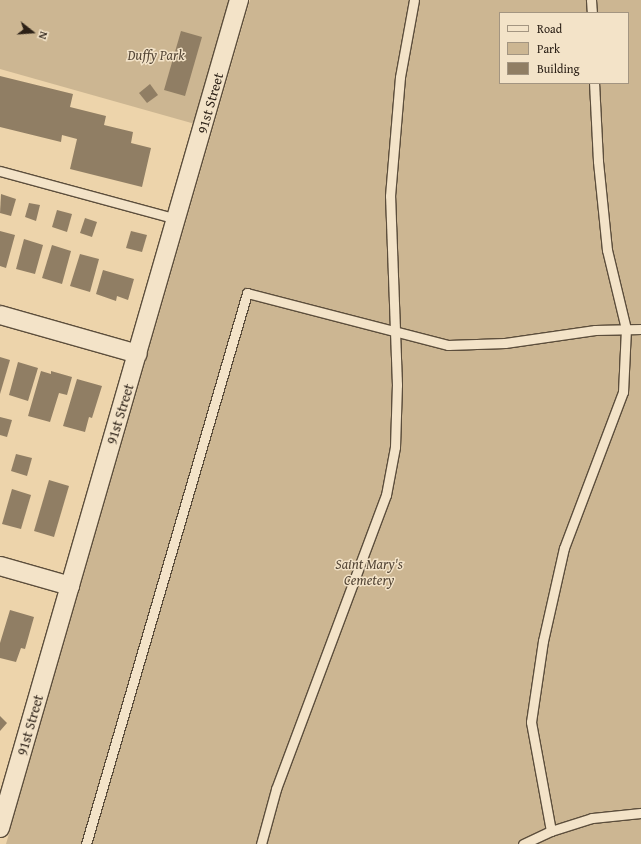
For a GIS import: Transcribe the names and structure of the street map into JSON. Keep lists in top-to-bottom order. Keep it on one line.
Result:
{"streets":{"street":["91st Street"]},"parks":["Duffy Park","Saint Mary's Cemetery"],"legend":["Road","Park","Building"],"north":"right"}
